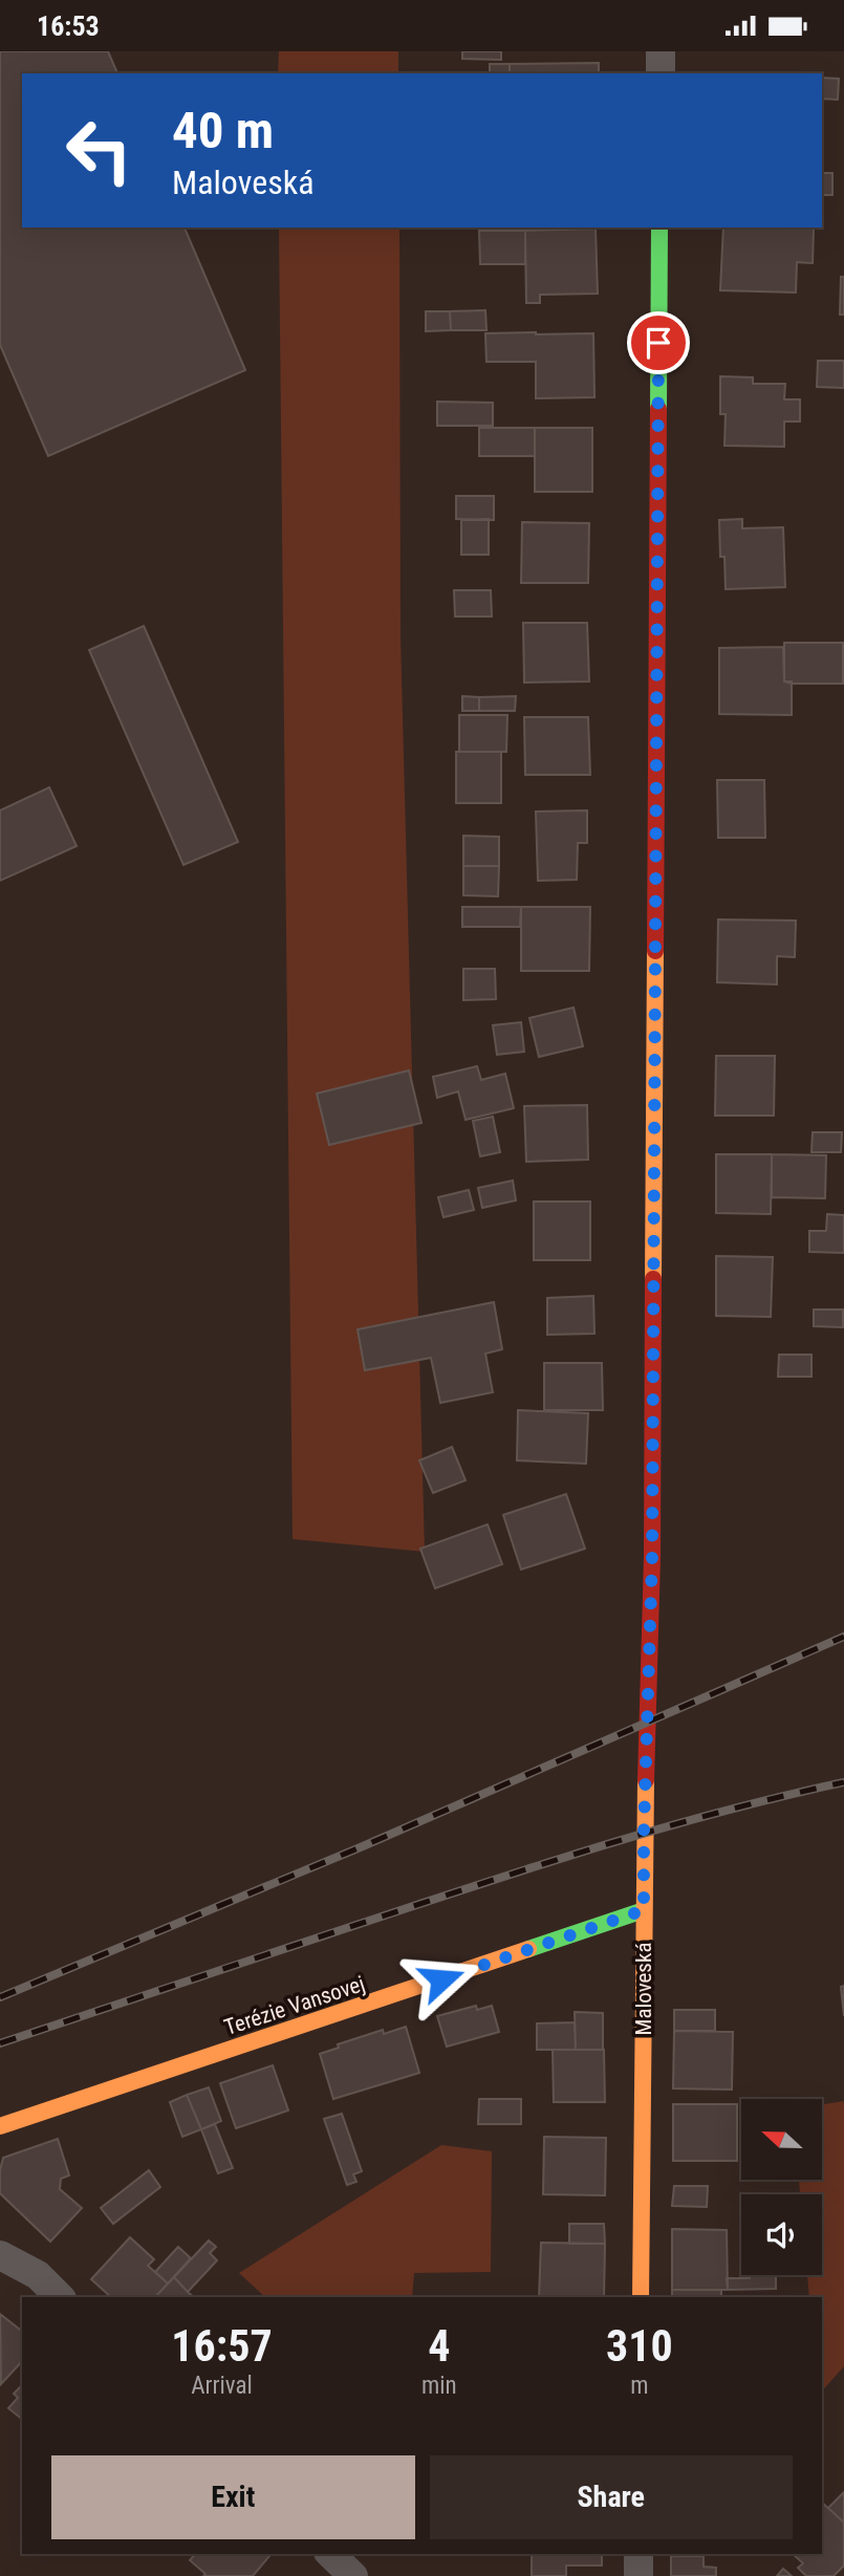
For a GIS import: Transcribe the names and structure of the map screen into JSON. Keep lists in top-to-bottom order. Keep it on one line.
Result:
{"streets":{"street":["Maloveská","Terézie Vansovej"]},"crossings":[["Maloveská","Terézie Vansovej"]],"north":"left","page":{"status":"16:53","turn":["40 m","Maloveská"],"eta":["16:57","Arrival","4","min","310","m"],"buttons":["Exit","Share"]}}
